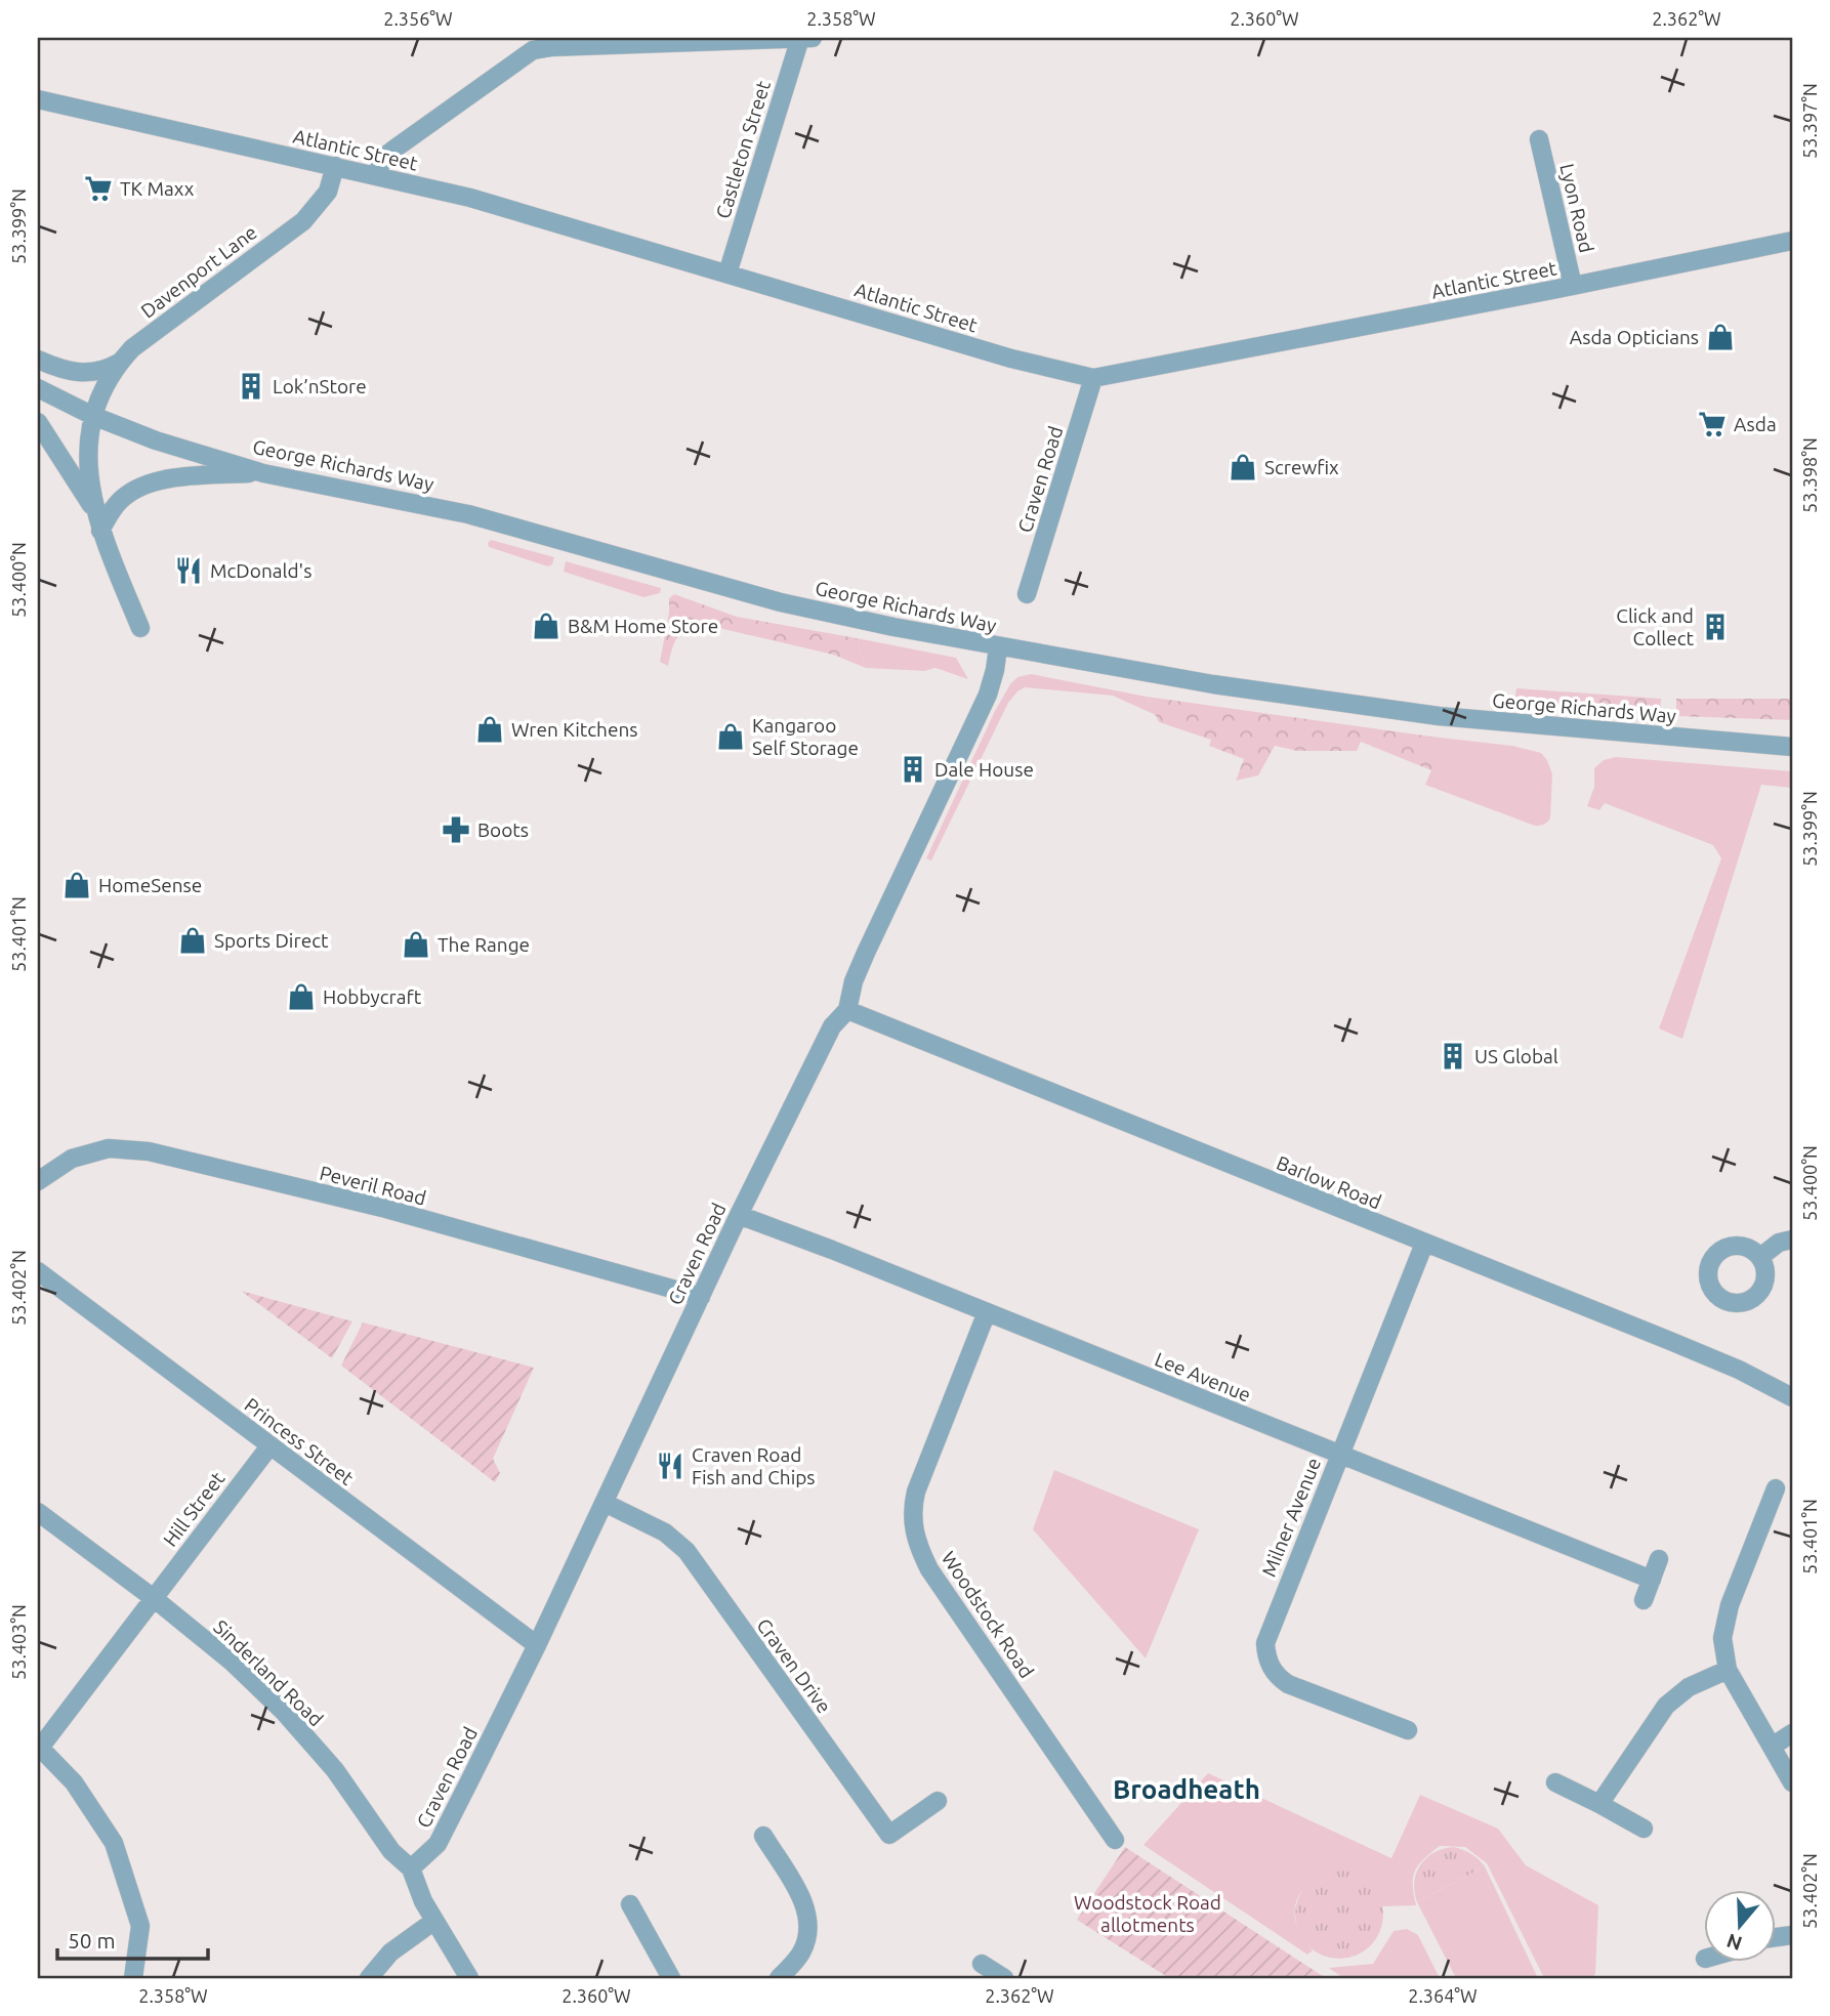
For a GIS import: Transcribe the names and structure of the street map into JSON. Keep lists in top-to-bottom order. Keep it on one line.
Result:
{"streets":{"street":["Atlantic Street","Castleton Street","Lyon Road","Davenport Lane","George Richards Way","Craven Road","Barlow Road","Peveril Road","Lee Avenue","Princess Street","Hill Street","Milner Avenue","Woodstock Road","Craven Drive","Sinderland Road"]},"crossings":[["Atlantic Street","Castleton Street"],["Atlantic Street","Lyon Road"],["Atlantic Street","Davenport Lane"],["Atlantic Street","Craven Road"],["Davenport Lane","George Richards Way"],["George Richards Way","Craven Road"],["Craven Road","Barlow Road"],["Craven Road","Peveril Road"],["Craven Road","Lee Avenue"],["Craven Road","Princess Street"],["Craven Road","Craven Drive"],["Craven Road","Sinderland Road"],["Barlow Road","Milner Avenue"],["Lee Avenue","Milner Avenue"],["Lee Avenue","Woodstock Road"],["Princess Street","Hill Street"],["Hill Street","Sinderland Road"]],"districts":["Broadheath"],"parks":["Woodstock Road allotments"],"places":{"supermarket":["TK Maxx","Asda"],"shop":["Asda Opticians","Screwfix","B&M Home Store","Wren Kitchens","Kangaroo Self Storage","HomeSense","Sports Direct","The Range","Hobbycraft"],"building":["Lok’nStore","Click and Collect","Dale House","US Global"],"restaurant":["McDonald's","Craven Road Fish and Chips"],"pharmacy":["Boots"]},"scale_bar":"50 m","north":"bottom","coordinates":["2.356°W","2.358°W","2.360°W","2.362°W","53.397°N","53.399°N","53.398°N","53.400°N","53.401°N","53.402°N","53.403°N","2.364°W"]}
